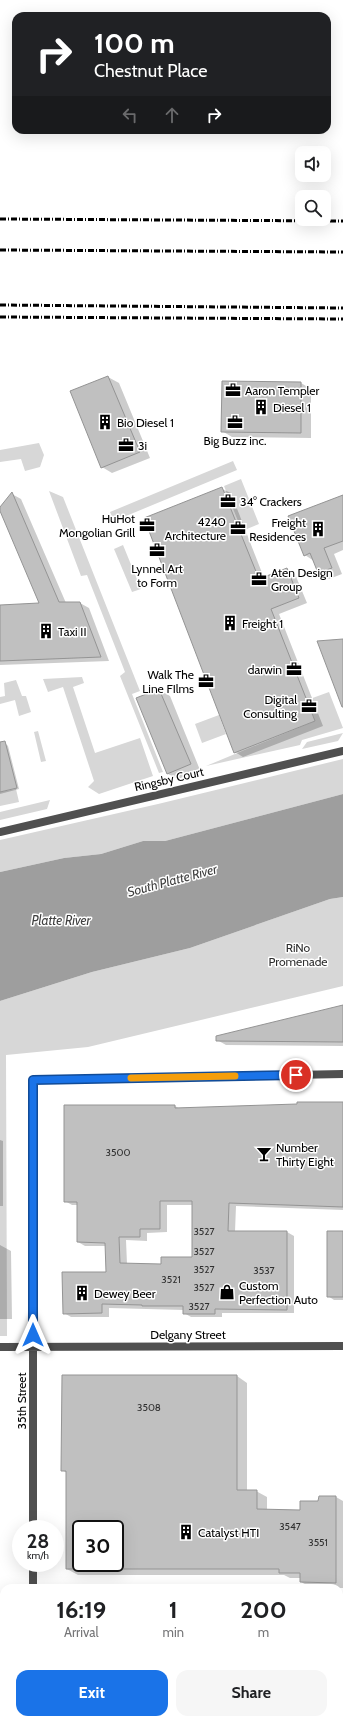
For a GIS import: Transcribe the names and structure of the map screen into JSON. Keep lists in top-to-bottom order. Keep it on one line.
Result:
{"streets":{"street":["Ringsby Court","Delgany Street","35th Street"]},"crossings":[["Delgany Street","35th Street"]],"water":["South Platte River","Platte River"],"parks":["RiNo Promenade"],"places":{"office":["Aaron Templer","Big Buzz inc.","3i","34° Crackers","HuHot Mongolian Grill","4240 Architecture","Lynnel Art to Form","Aten Design Group","darwin","Walk The Line FIlms","Digital Consulting"],"building":["Diesel 1","Bio Diesel 1","Freight Residences","Freight 1","Taxi II","Dewey Beer","Catalyst HTI"],"bar":["Number Thirty Eight"],"shop":["Custom Perfection Auto"]},"house_numbers":["3500","3527","3527","3527","3537","3521","3527","3527","3508","3547","3551"],"page":{"turn":["100 m","Chestnut Place"],"speed":"28 km/h","limit":"30","eta":["16:19","Arrival","1","min","200","m"],"buttons":["Exit","Share"]}}
